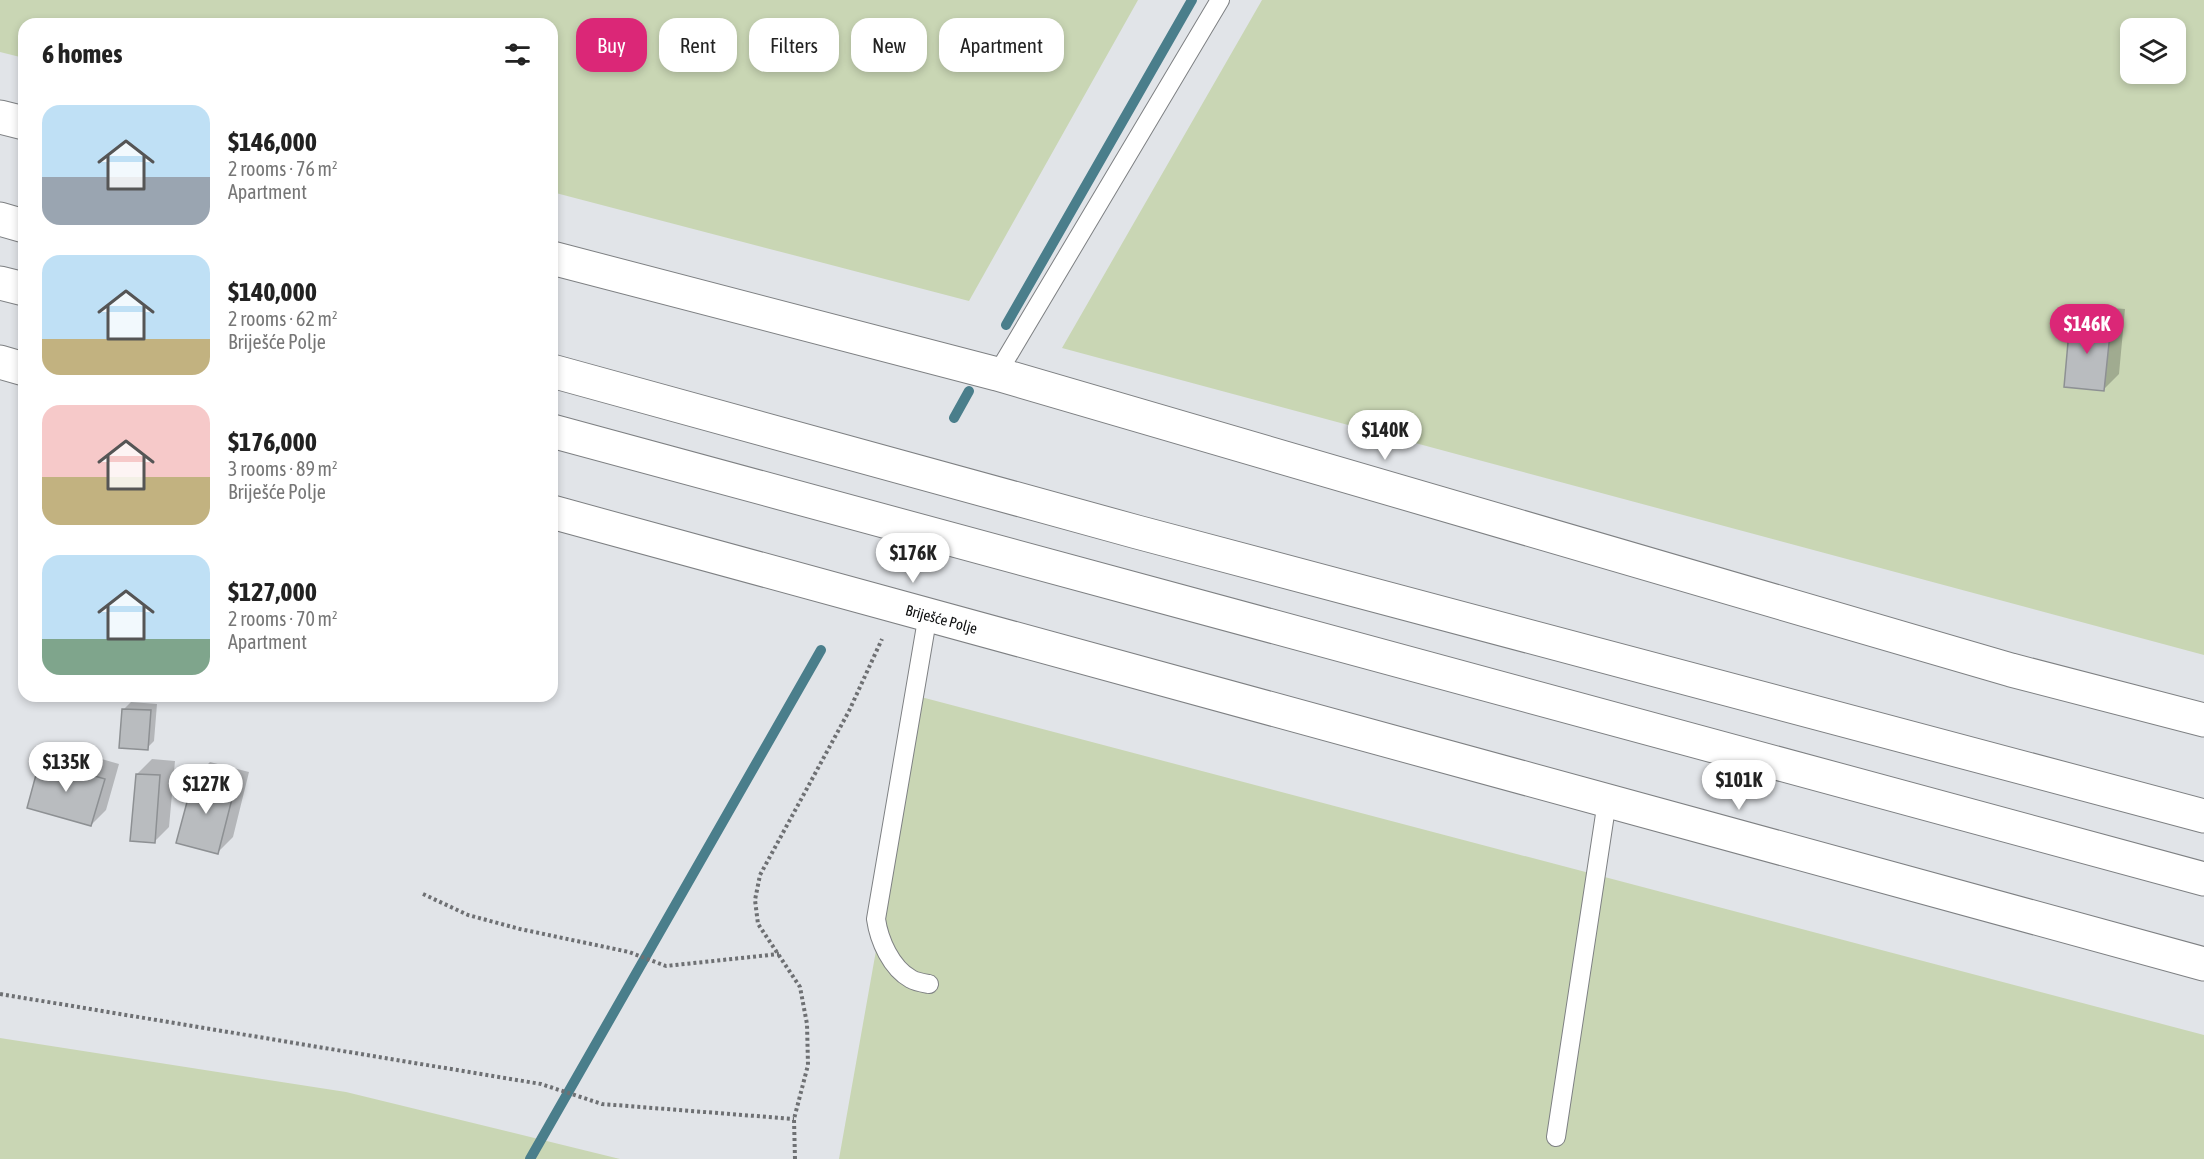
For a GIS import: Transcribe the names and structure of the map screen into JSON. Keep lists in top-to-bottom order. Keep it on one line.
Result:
{"streets":{"main road":["Briješće Polje"]},"page":{"chip":["Buy","Rent","Filters","New","Apartment"],"heading":"6 homes","list":[{"name":"$146,000","note":"2 rooms · 76 m² · Apartment"},{"name":"$140,000","note":"2 rooms · 62 m² · Briješće Polje"},{"name":"$176,000","note":"3 rooms · 89 m² · Briješće Polje"},{"name":"$127,000","note":"2 rooms · 70 m² · Apartment"}],"price":["$146K","$140K","$176K","$135K","$101K","$127K"]}}
